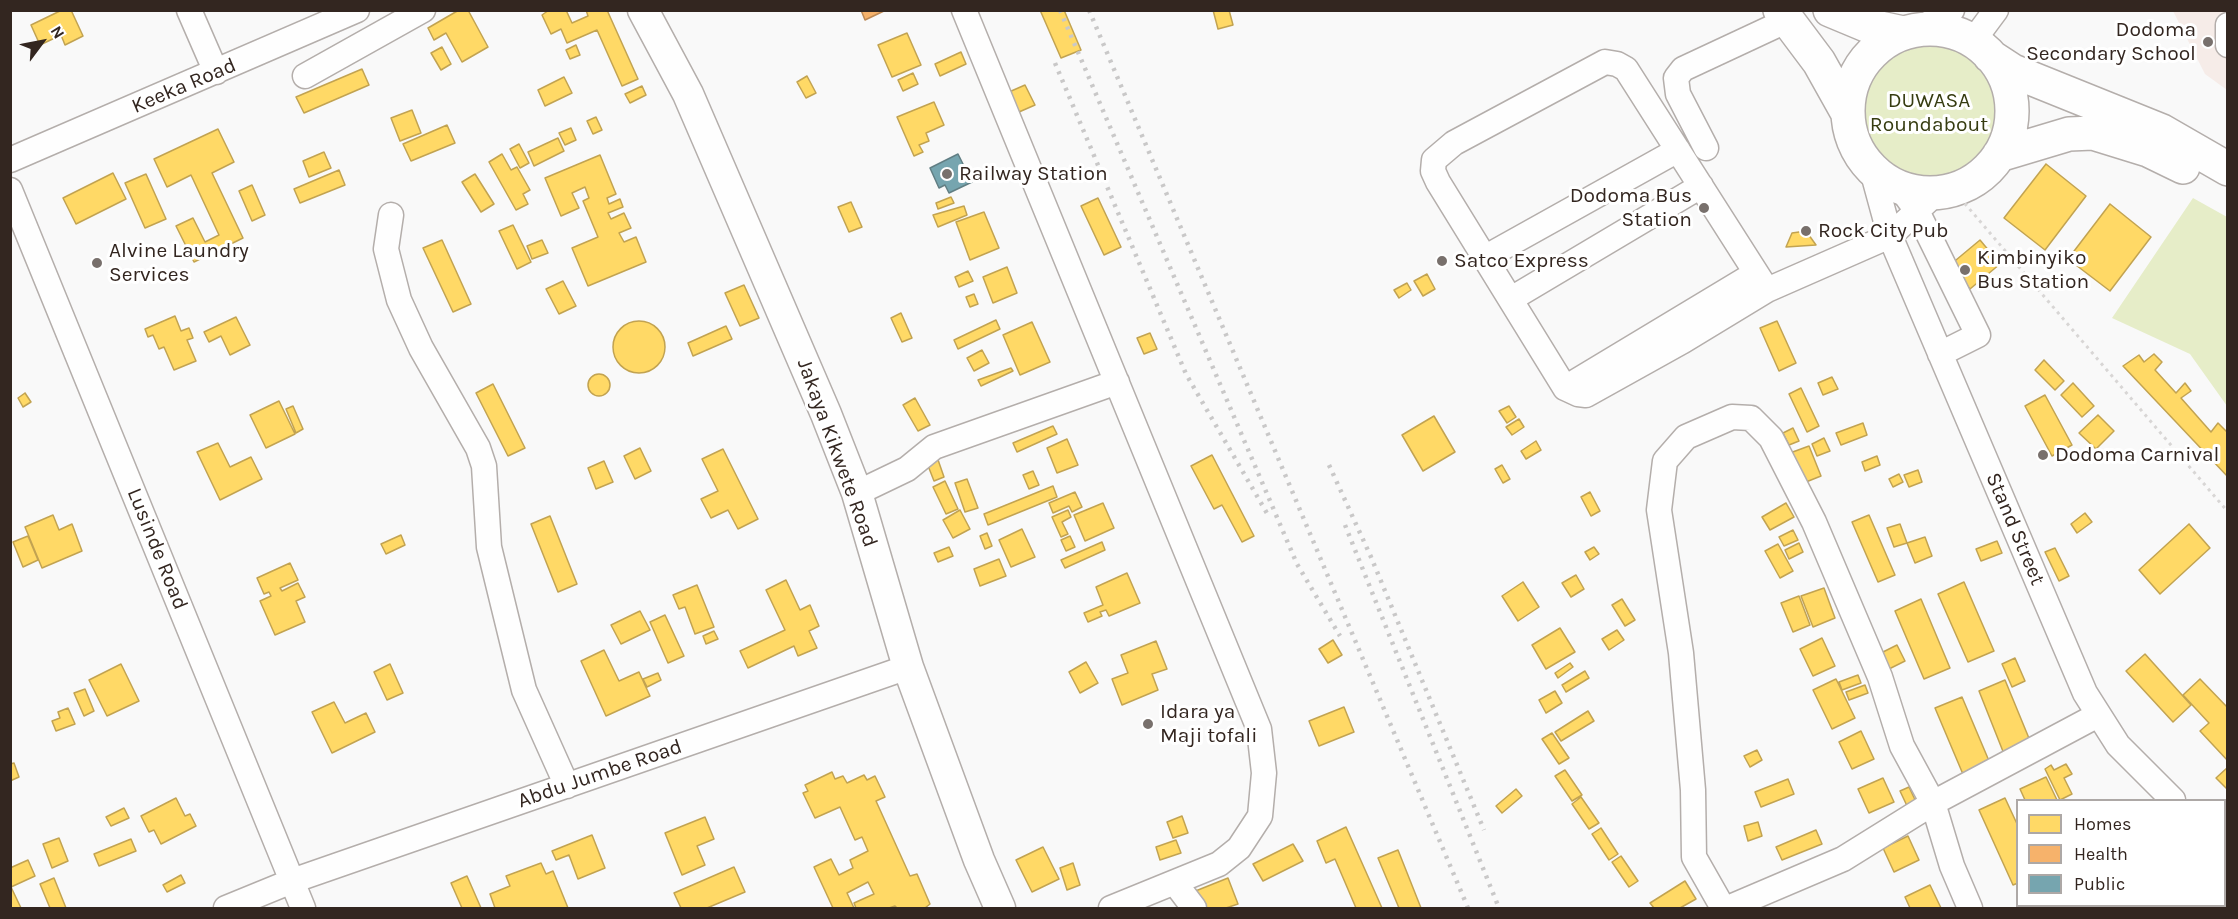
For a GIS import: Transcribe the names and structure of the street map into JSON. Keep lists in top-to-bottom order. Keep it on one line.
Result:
{"streets":{"main road":["Jakaya Kikwete Road"],"street":["Keeka Road","Stand Street","Lusinde Road","Abdu Jumbe Road"]},"crossings":[["Jakaya Kikwete Road","Abdu Jumbe Road"],["Lusinde Road","Abdu Jumbe Road"]],"parks":["DUWASA Roundabout"],"places":["Dodoma Secondary School","Railway Station","Dodoma Bus Station","Rock City Pub","Satco Express","Alvine Laundry Services","Kimbinyiko Bus Station","Dodoma Carnival","Idara ya Maji tofali"],"legend":["Homes","Health","Public"],"north":"top right"}
